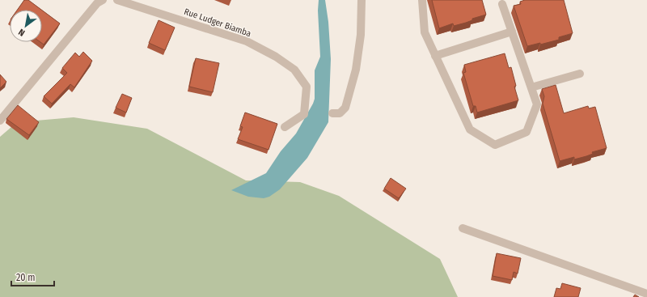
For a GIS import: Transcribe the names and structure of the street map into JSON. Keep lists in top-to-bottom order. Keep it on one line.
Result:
{"streets":{"street":["Rue Ludger Biamba"]},"scale_bar":"20 m","north":"bottom left"}
